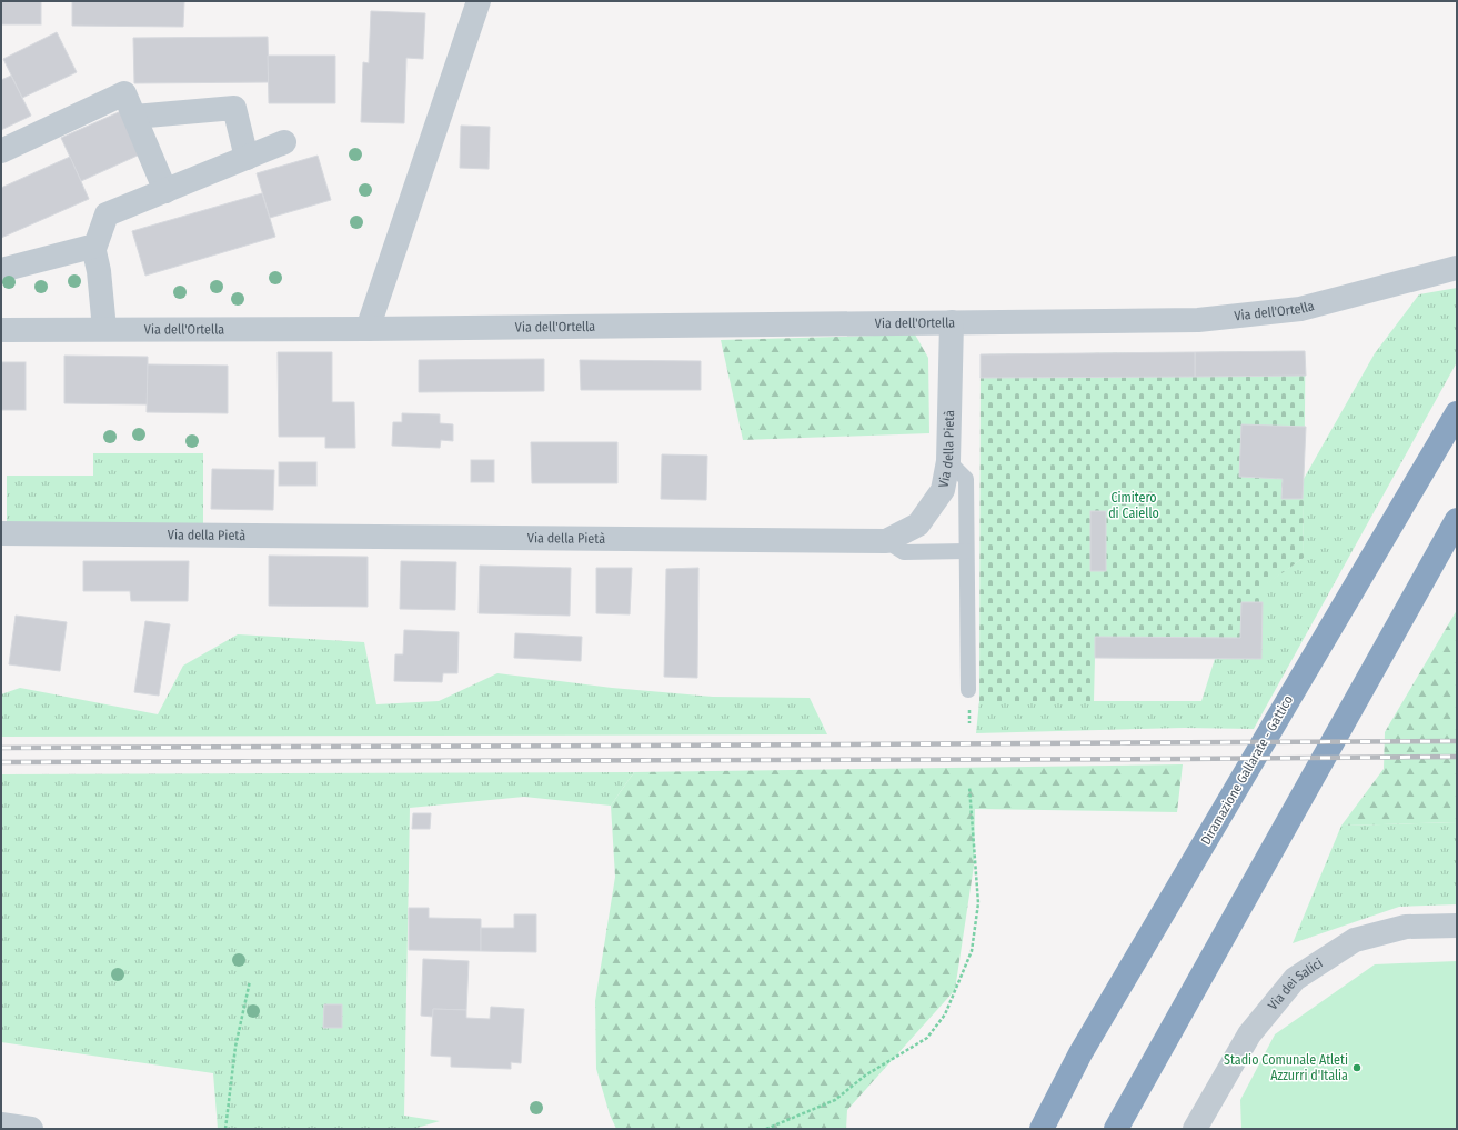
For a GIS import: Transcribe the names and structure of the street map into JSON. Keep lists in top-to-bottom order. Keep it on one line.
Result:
{"streets":{"highway":["Diramazione Gallarate - Gattico"],"street":["Via dell'Ortella","Via della Pietà","Via dei Salici"]},"crossings":[["Via dell'Ortella","Via della Pietà"]],"parks":["Cimitero di Caiello"],"places":["Stadio Comunale Atleti Azzurri d'Italia"]}
